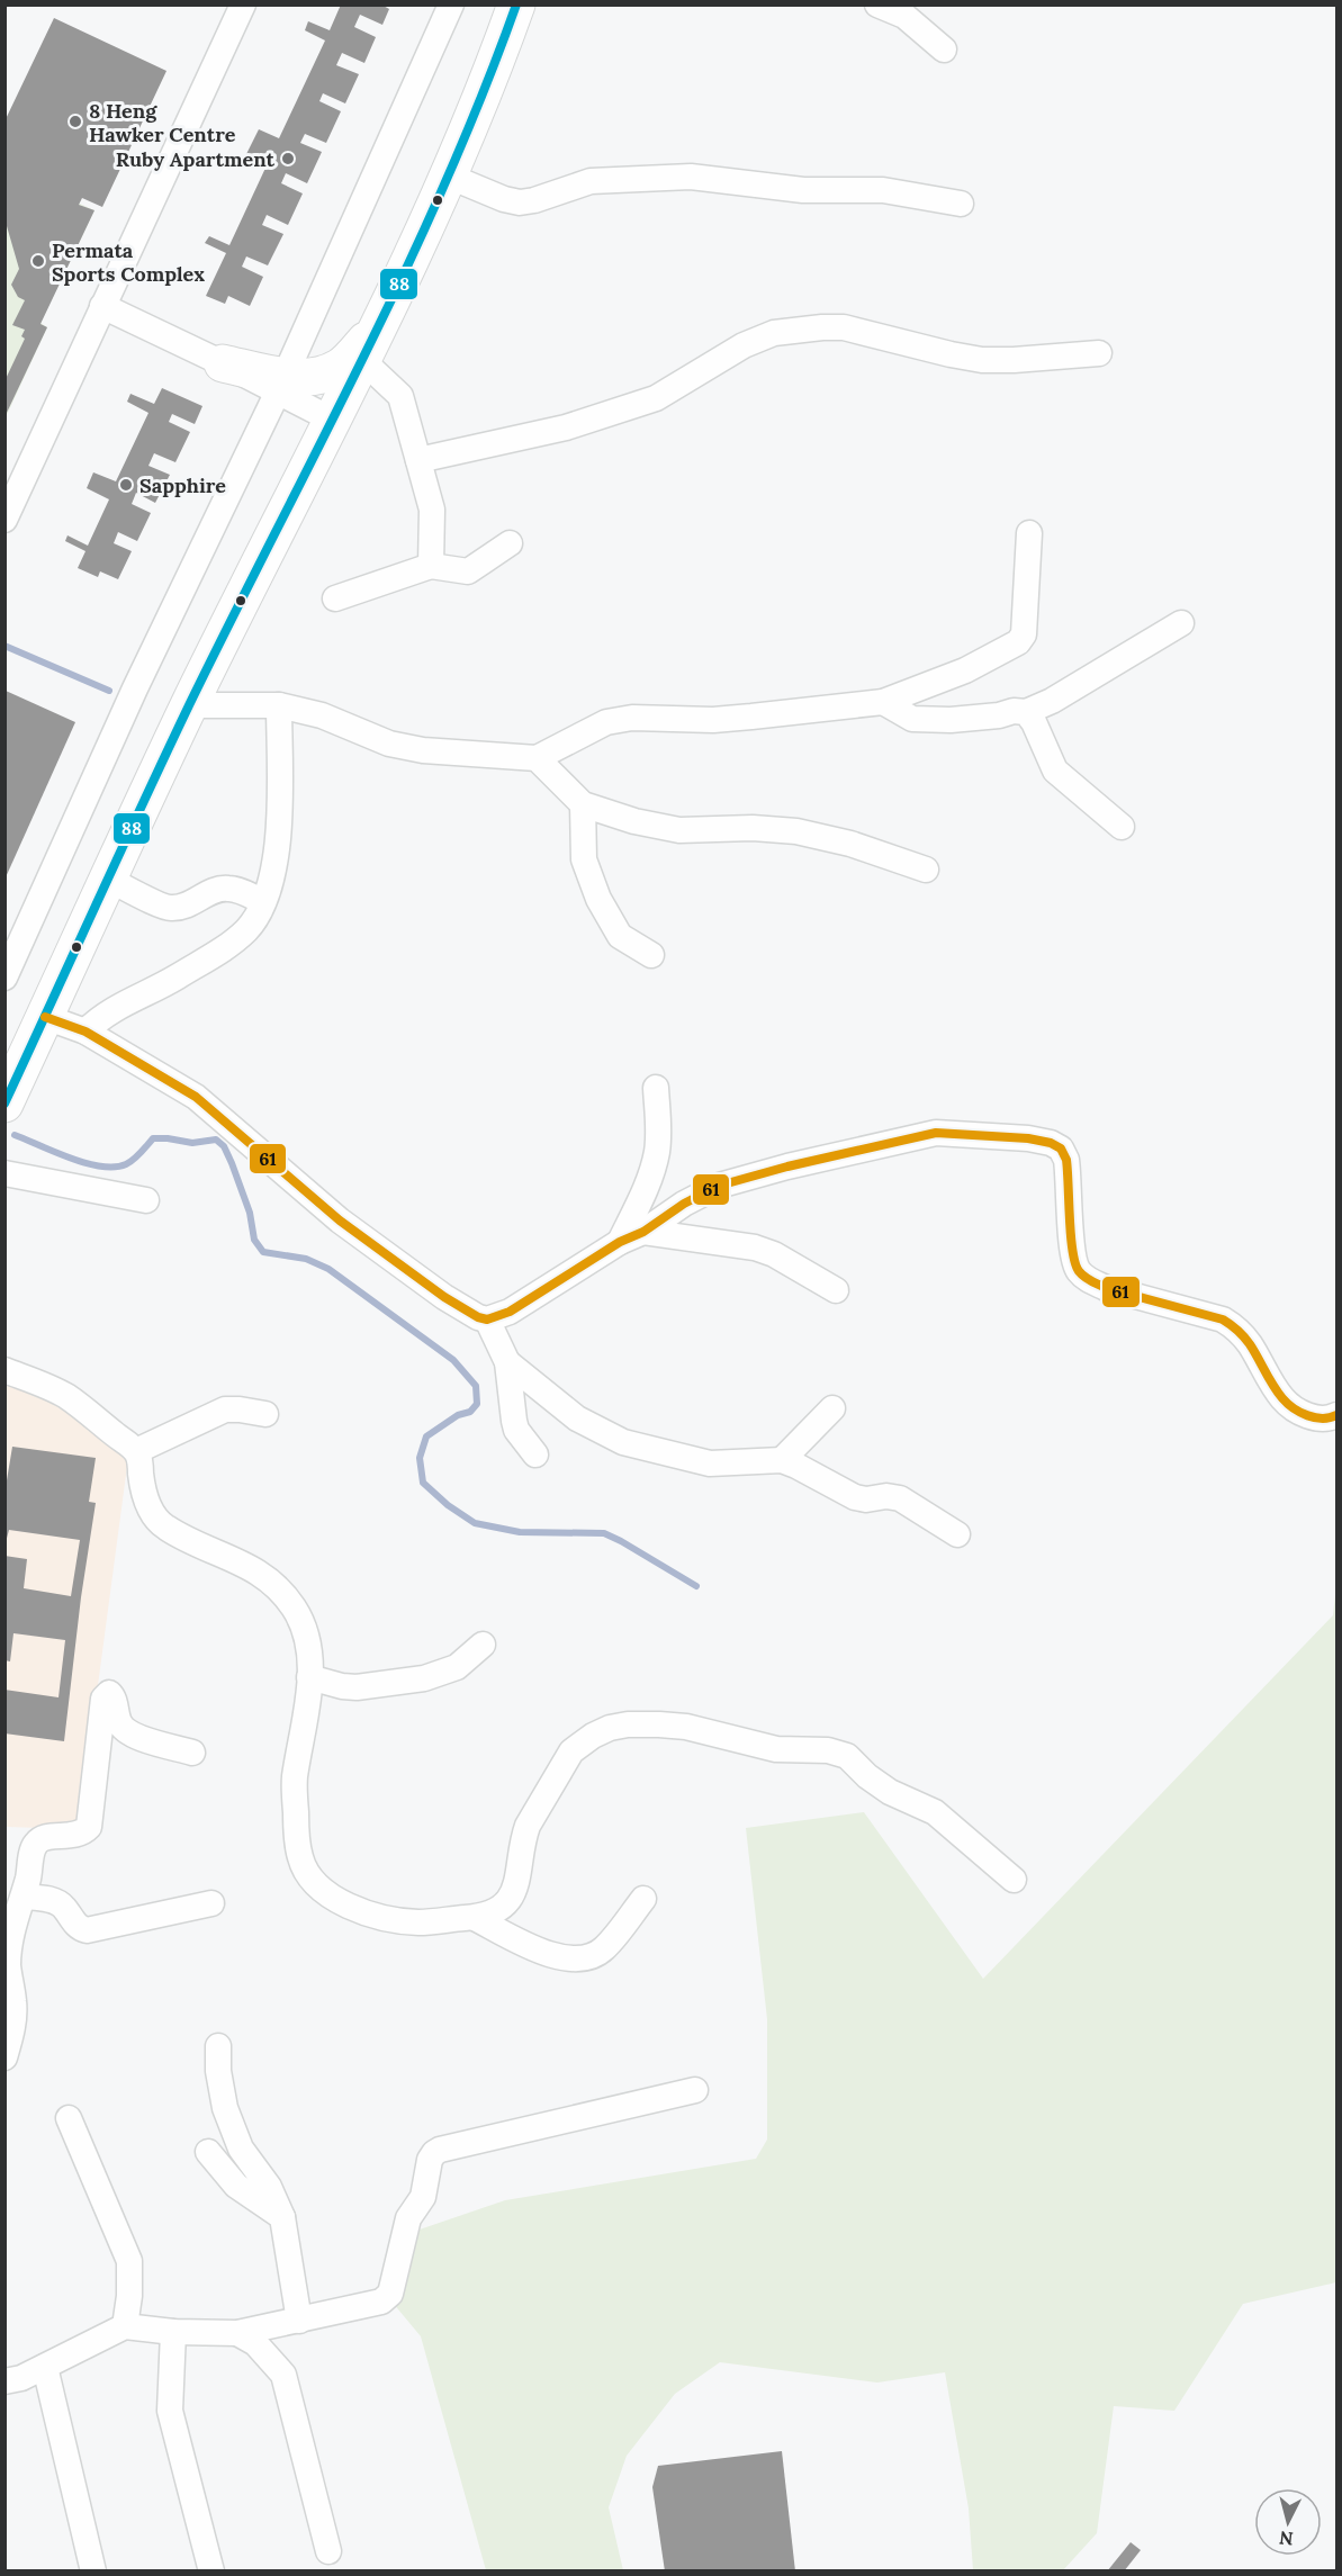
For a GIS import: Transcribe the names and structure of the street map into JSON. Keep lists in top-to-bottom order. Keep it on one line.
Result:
{"places":["8 Heng Hawker Centre","Ruby Apartment","Permata Sports Complex","Sapphire"],"lines":["transit line 88","transit line 61"],"north":"bottom"}
